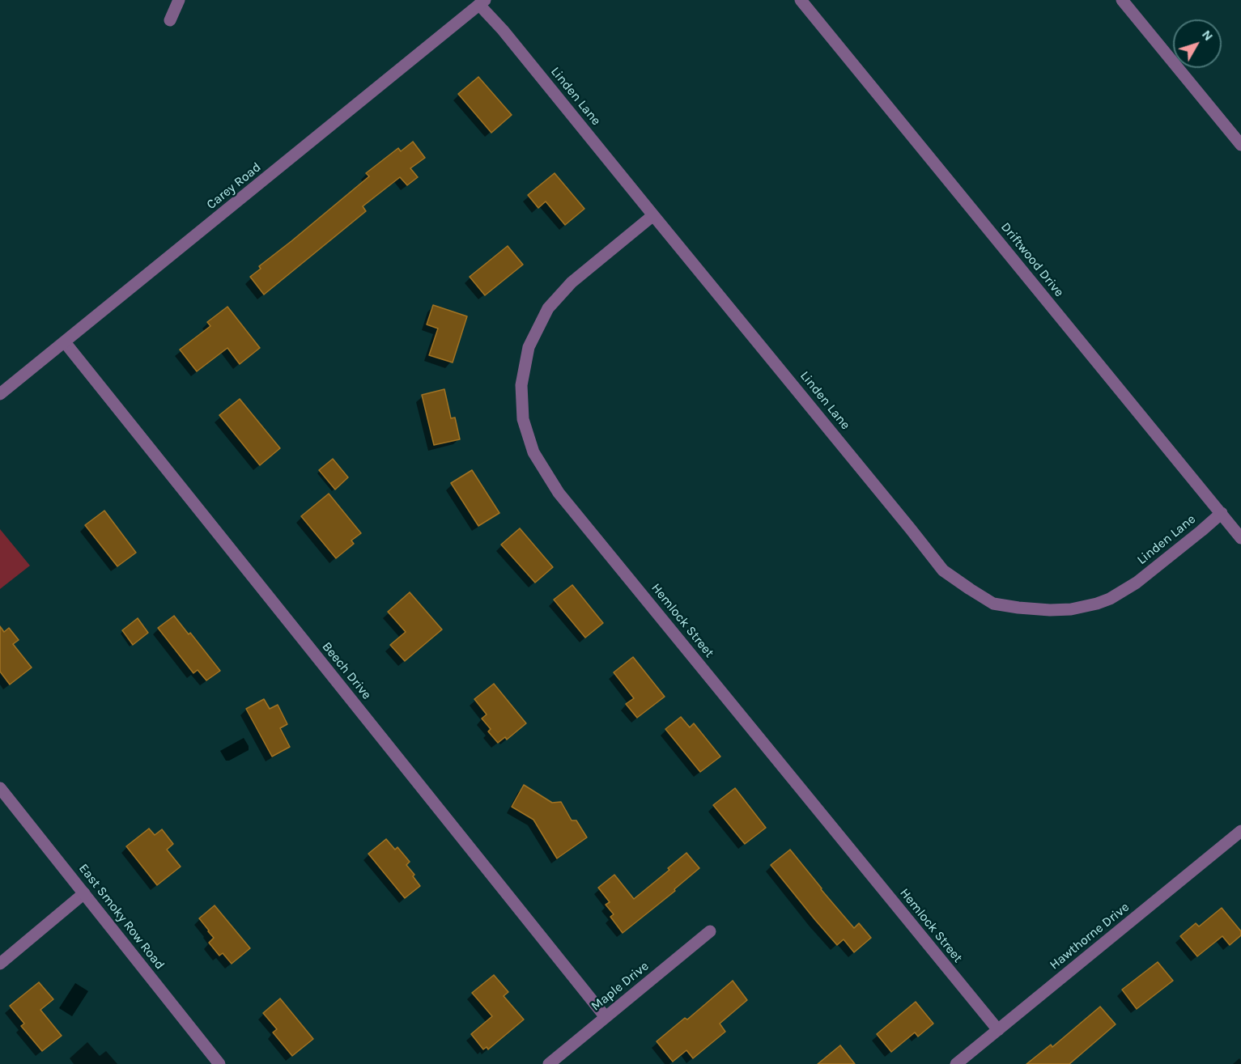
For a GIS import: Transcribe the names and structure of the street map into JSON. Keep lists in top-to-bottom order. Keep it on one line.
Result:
{"streets":{"street":["Linden Lane","Carey Road","Driftwood Drive","Hemlock Street","Beech Drive","East Smoky Row Road","Hawthorne Drive","Maple Drive"]},"crossings":[["Linden Lane","Carey Road"],["Linden Lane","Driftwood Drive"],["Linden Lane","Hemlock Street"],["Carey Road","Beech Drive"],["Hemlock Street","Hawthorne Drive"],["Beech Drive","Maple Drive"]],"north":"top right"}
